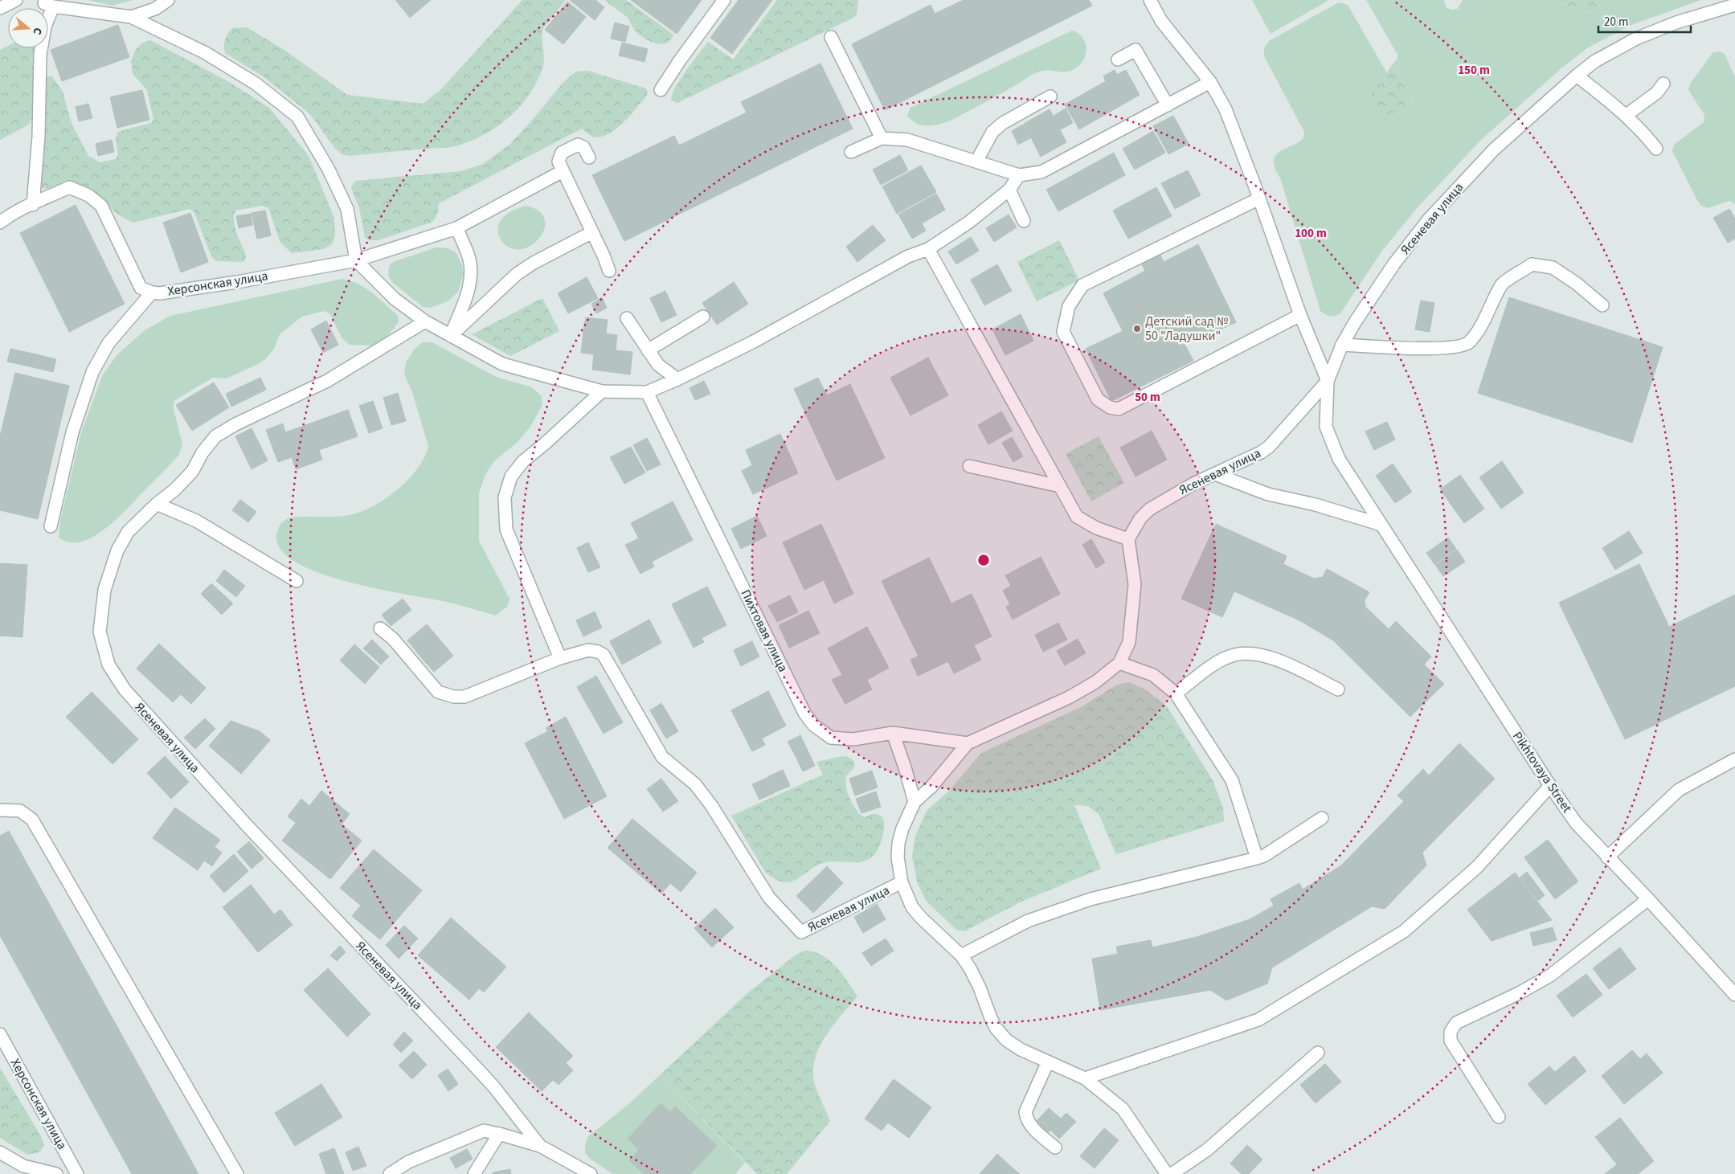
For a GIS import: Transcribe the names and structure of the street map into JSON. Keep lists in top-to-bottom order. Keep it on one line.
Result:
{"streets":{"street":["Ясеневая улица","Херсонская улица","Пихтовая улица","Pikhtovaya Street"]},"crossings":[["Ясеневая улица","Пихтовая улица"],["Ясеневая улица","Pikhtovaya Street"]],"places":["Детский сад № 50 \"Ладушки\""],"scale_bar":"20 m","north":"right","rings":["150 m","100 m","50 m"]}
